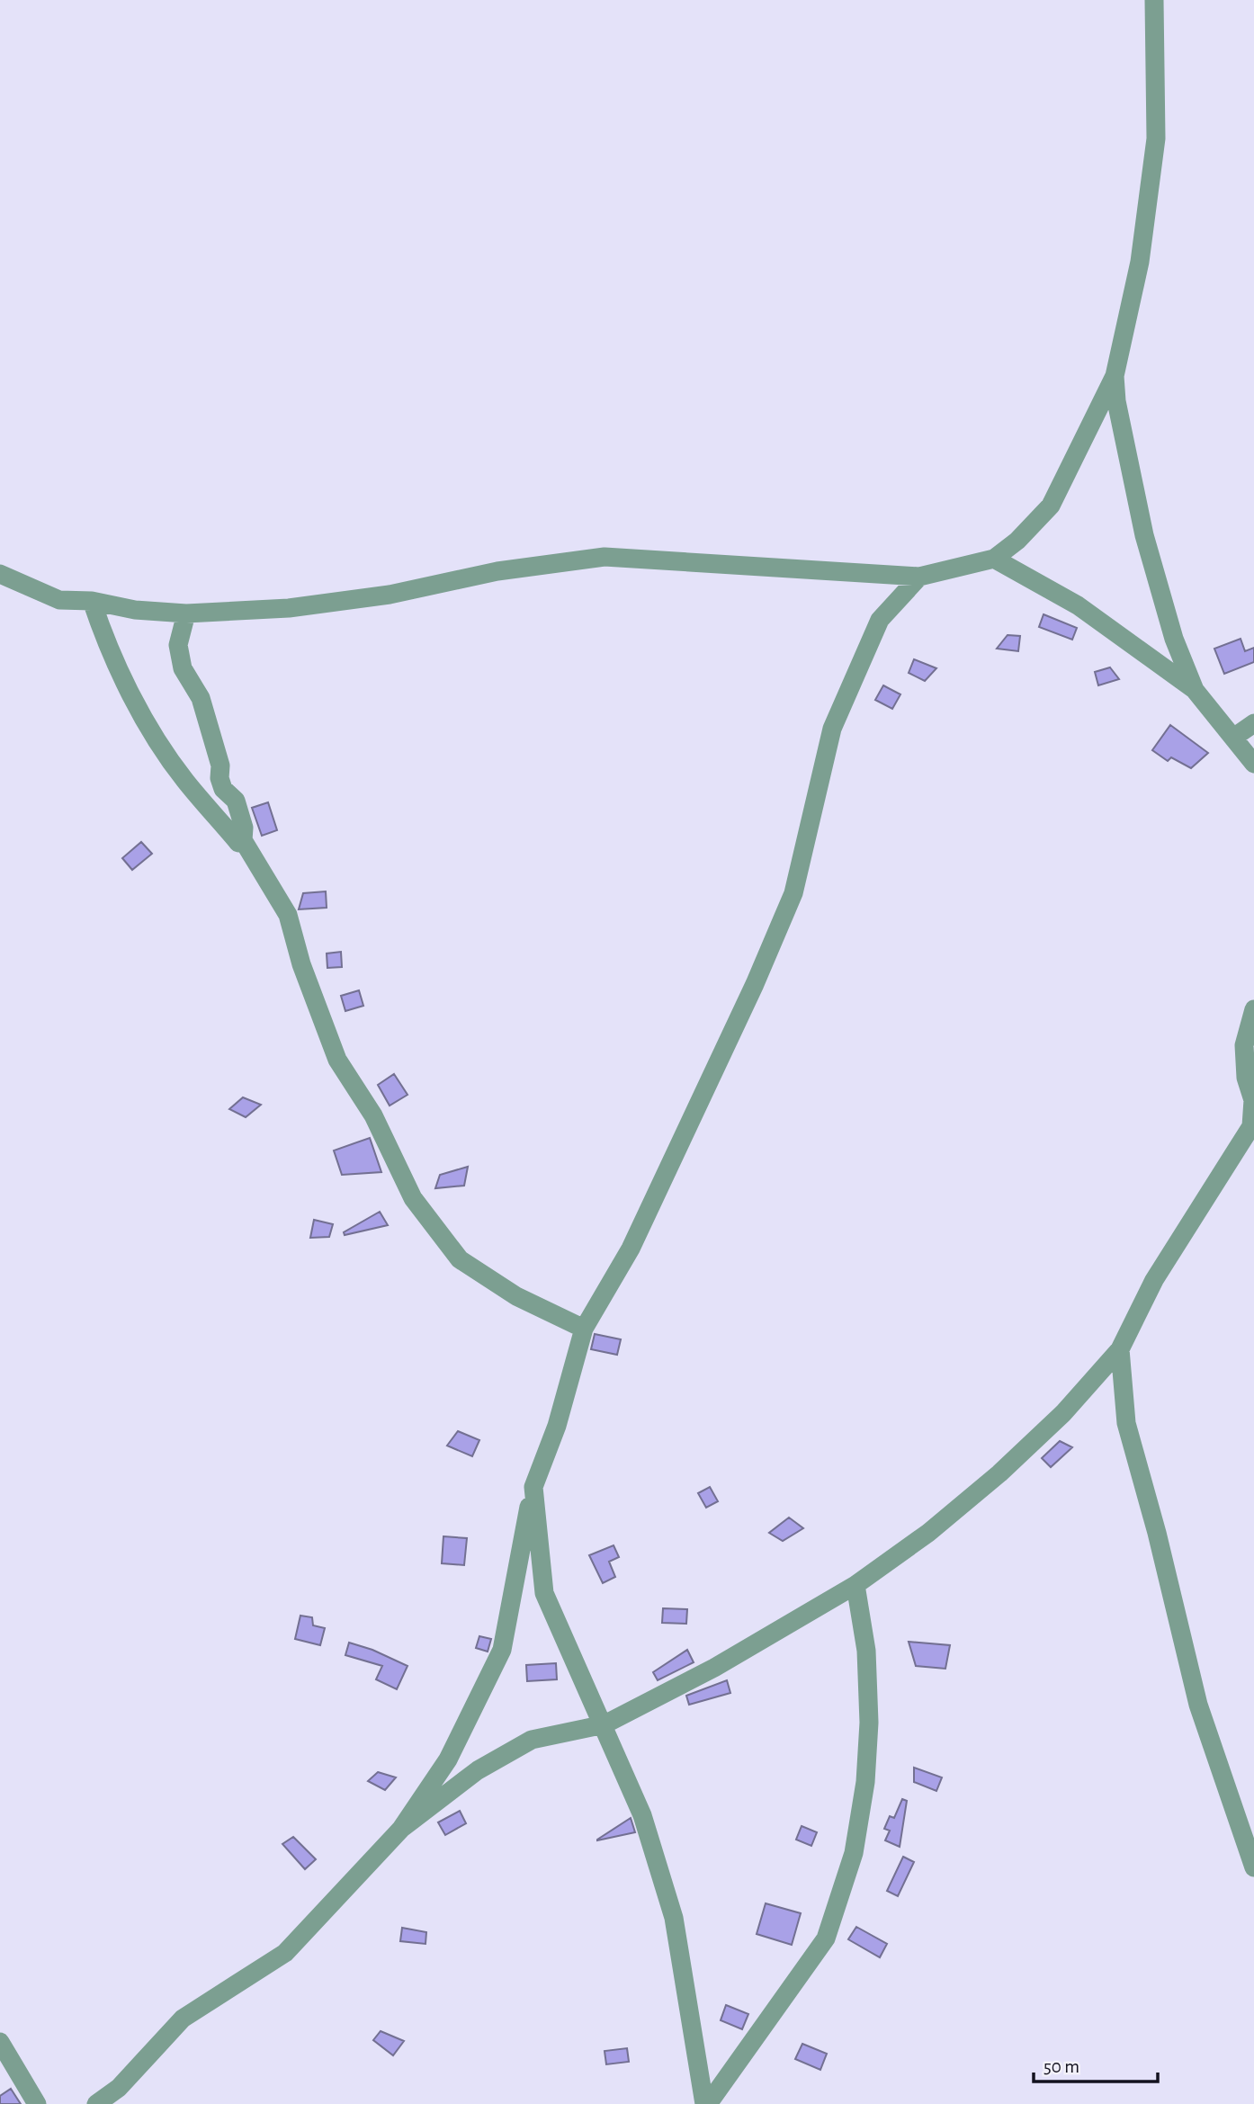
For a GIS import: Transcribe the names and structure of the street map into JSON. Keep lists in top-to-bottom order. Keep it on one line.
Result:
{"scale_bar":"50 m"}
